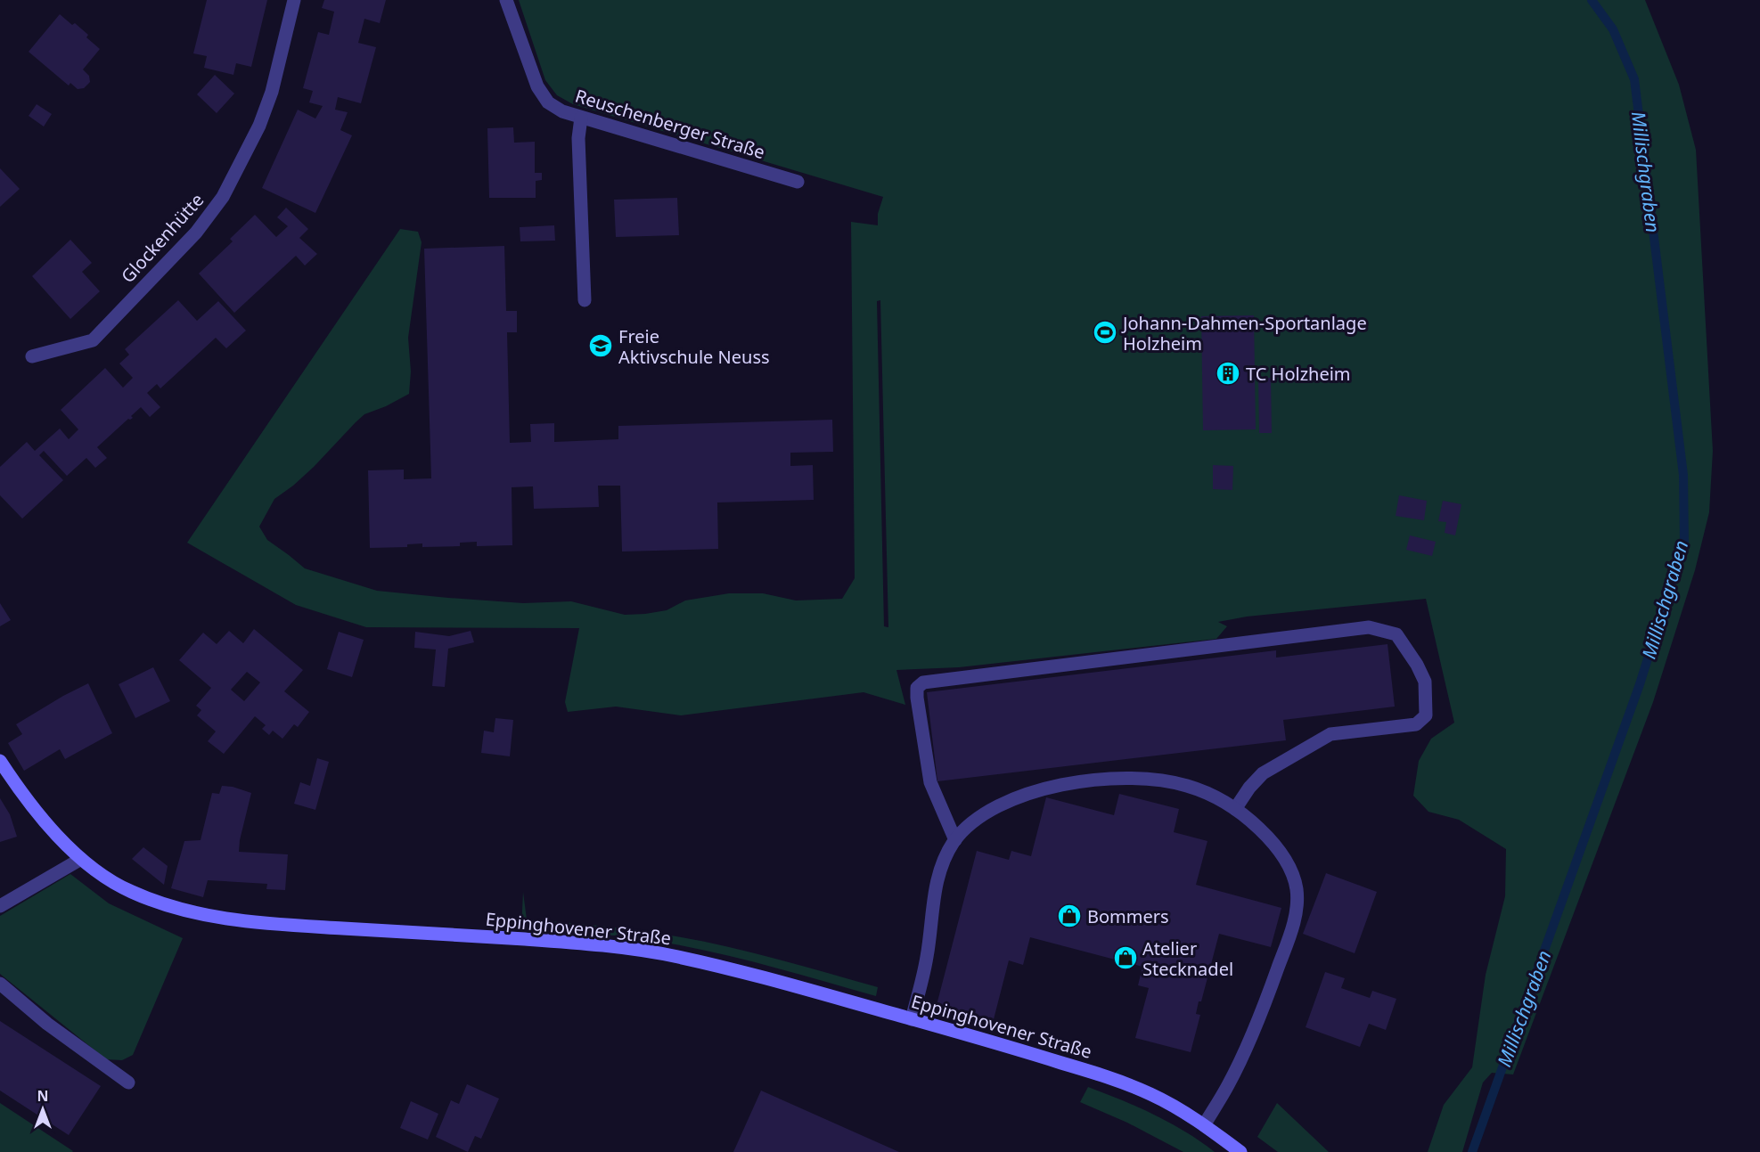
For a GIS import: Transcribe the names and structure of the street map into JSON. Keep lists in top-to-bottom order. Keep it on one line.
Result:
{"streets":{"main road":["Eppinghovener Straße"],"street":["Reuschenberger Straße","Glockenhütte"]},"water":["Millischgraben"],"places":{"sports":["Johann-Dahmen-Sportanlage Holzheim"],"school or university":["Freie Aktivschule Neuss"],"building":["TC Holzheim"],"shop":["Bommers","Atelier Stecknadel"]},"north":"top"}
